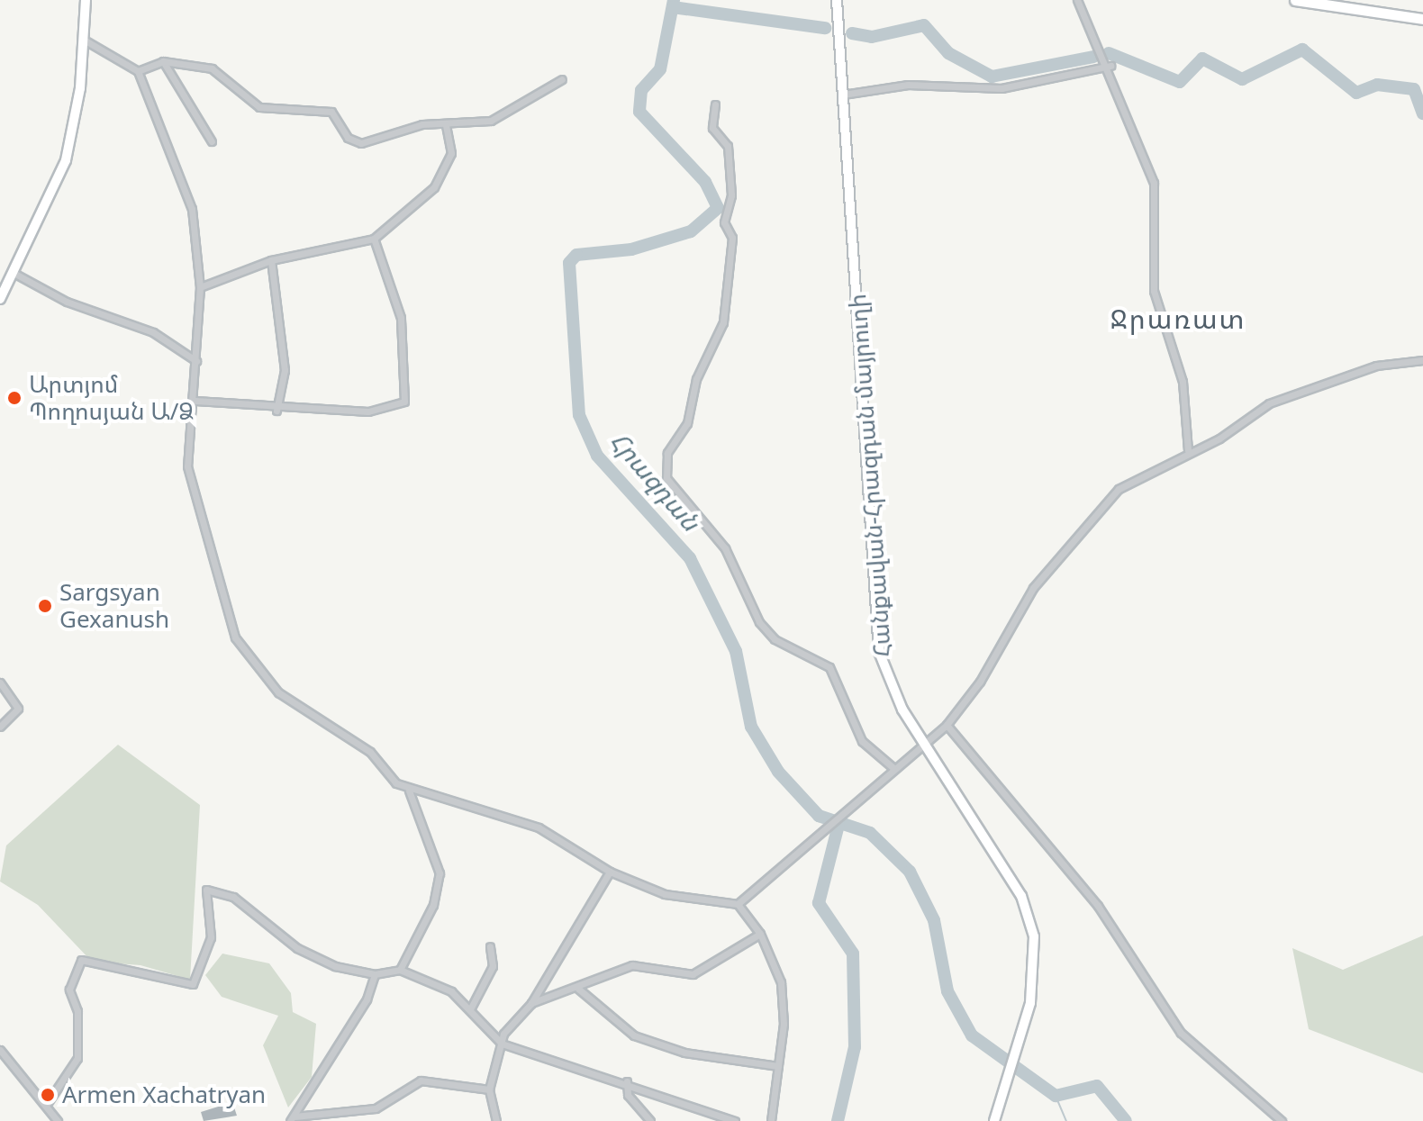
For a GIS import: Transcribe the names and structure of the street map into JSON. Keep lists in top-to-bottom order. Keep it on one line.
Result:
{"streets":{"main road":["Հանքավան-Հրազդան մայրուղի"]},"districts":["Ջրառատ"],"water":["Հրազդան"],"places":["Արտյոմ Պողոսյան Ա/Ձ","Sargsyan Gexanush","Armen Xachatryan"]}
